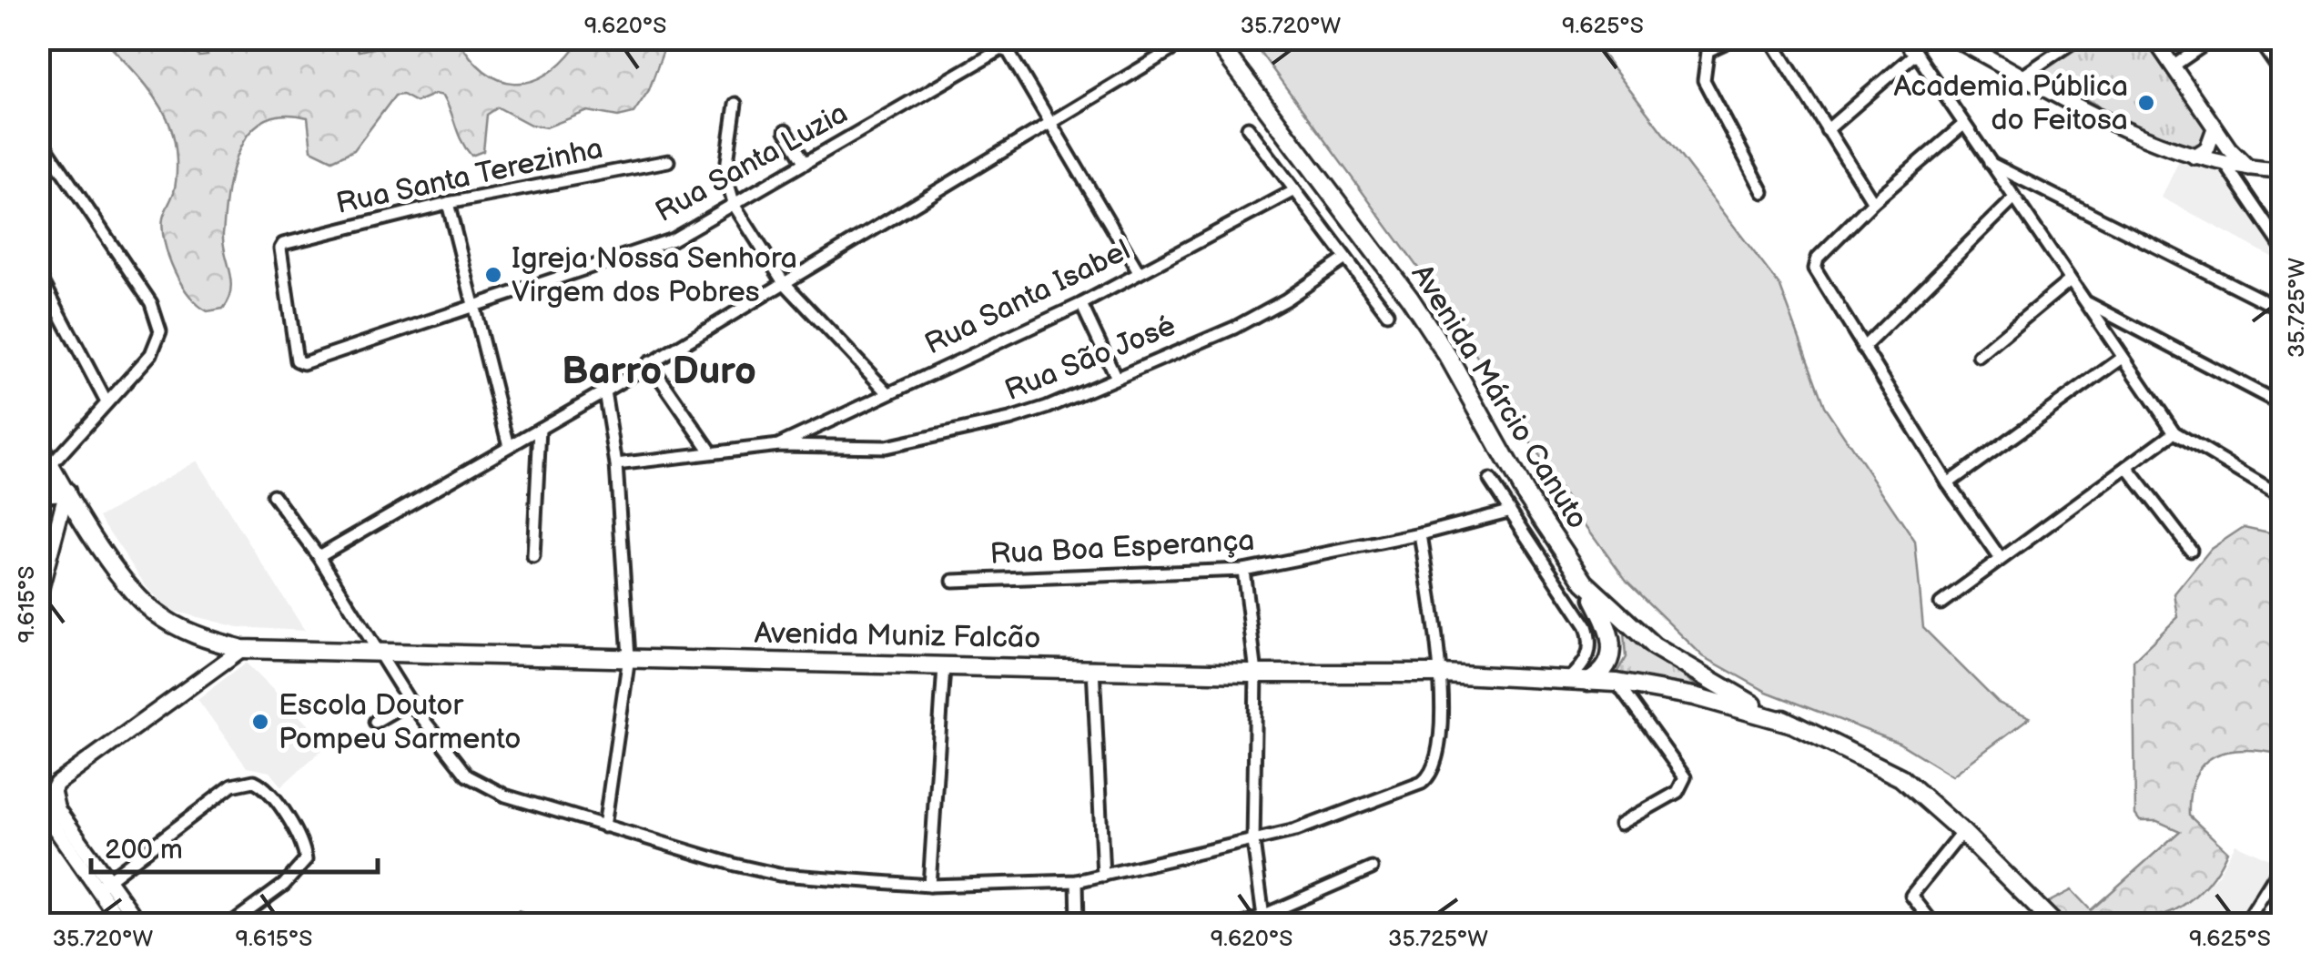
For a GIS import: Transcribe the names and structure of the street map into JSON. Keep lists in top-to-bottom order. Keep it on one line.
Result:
{"streets":{"main road":["Avenida Márcio Canuto","Avenida Muniz Falcão"],"street":["Rua Santa Luzia","Rua Santa Terezinha","Rua Santa Isabel","Rua São José","Rua Boa Esperança"]},"crossings":[["Rua Santa Luzia","Rua Santa Terezinha"],["Rua Santa Isabel","Rua São José"],["Avenida Márcio Canuto","Avenida Muniz Falcão"]],"districts":["Barro Duro"],"places":["Academia Pública do Feitosa","Igreja Nossa Senhora Virgem dos Pobres","Escola Doutor Pompeu Sarmento"],"scale_bar":"200 m","coordinates":["9.620°S","35.720°W","9.625°S","35.725°W","9.615°S"]}
